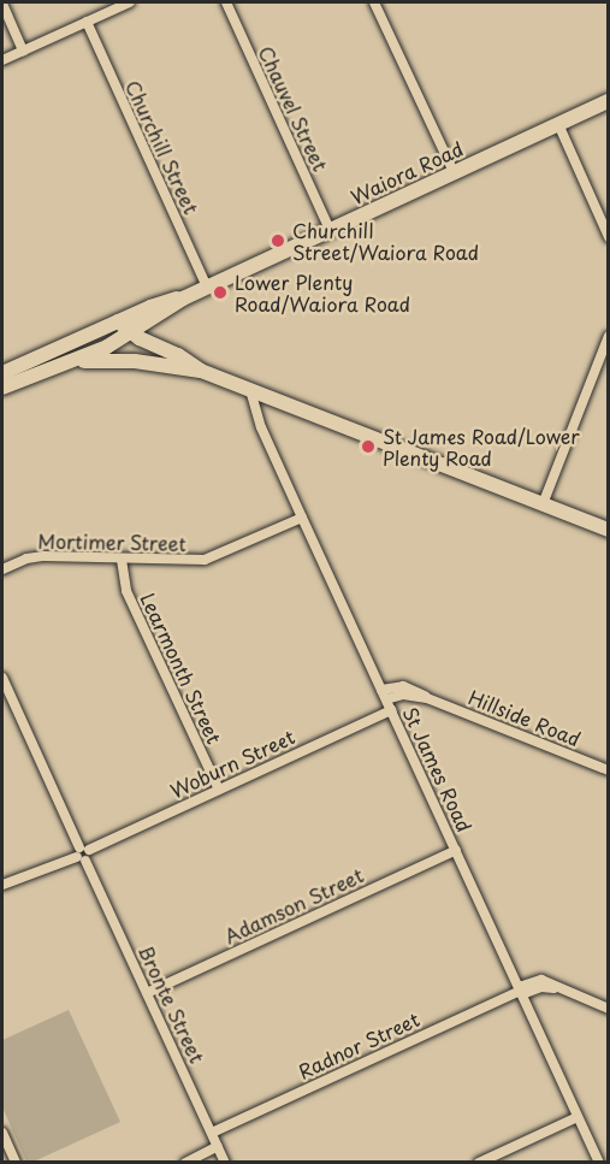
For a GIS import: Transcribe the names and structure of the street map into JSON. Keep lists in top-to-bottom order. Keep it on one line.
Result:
{"streets":{"main road":["Waiora Road"],"street":["Chauvel Street","Churchill Street","Mortimer Street","Learmonth Street","Hillside Road","Woburn Street","St James Road","Adamson Street","Bronte Street","Radnor Street"]},"crossings":[["Chauvel Street","Waiora Road"],["Churchill Street","Waiora Road"],["Mortimer Street","Learmonth Street"],["Mortimer Street","St James Road"],["Learmonth Street","Woburn Street"],["Hillside Road","St James Road"],["Woburn Street","St James Road"],["Woburn Street","Bronte Street"],["St James Road","Adamson Street"],["St James Road","Radnor Street"],["Adamson Street","Bronte Street"],["Bronte Street","Radnor Street"]],"places":["Churchill Street/Waiora Road","Lower Plenty Road/Waiora Road","St James Road/Lower Plenty Road"]}
